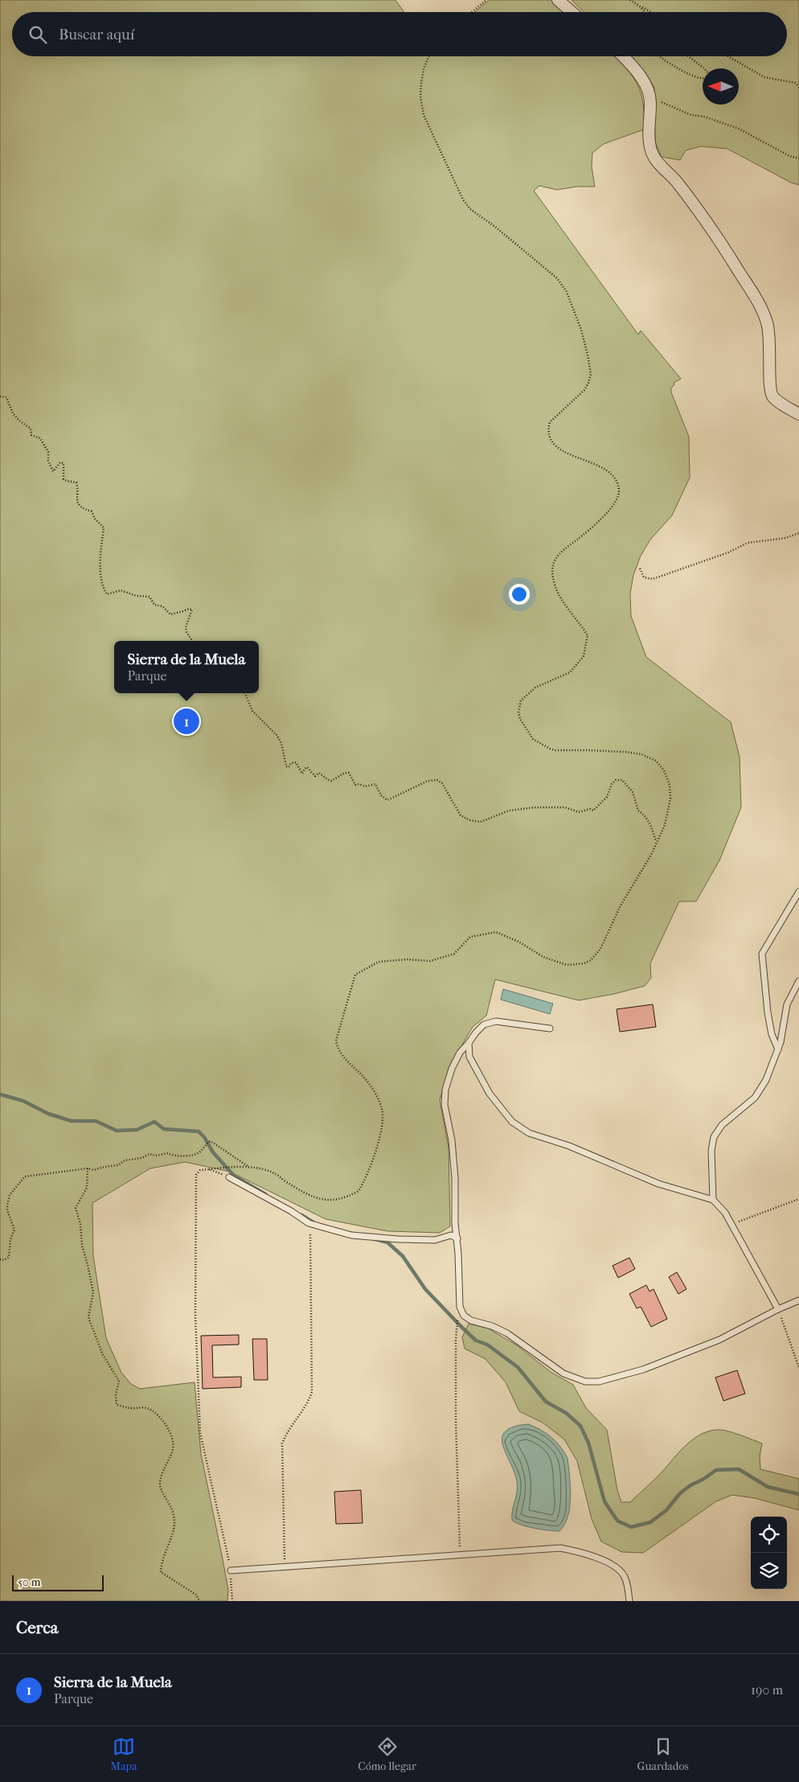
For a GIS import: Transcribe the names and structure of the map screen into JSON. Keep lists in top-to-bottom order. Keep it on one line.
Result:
{"scale_bar":"50 m","north":"left","page":{"search":"Buscar aquí","popup":["Sierra de la Muela","Parque"],"pins":"1","scale":"50 m","heading":"Cerca","list":[{"mark":"1","name":"Sierra de la Muela","note":"Parque","value":"190 m"}],"nav":["Mapa","Cómo llegar","Guardados"]}}
